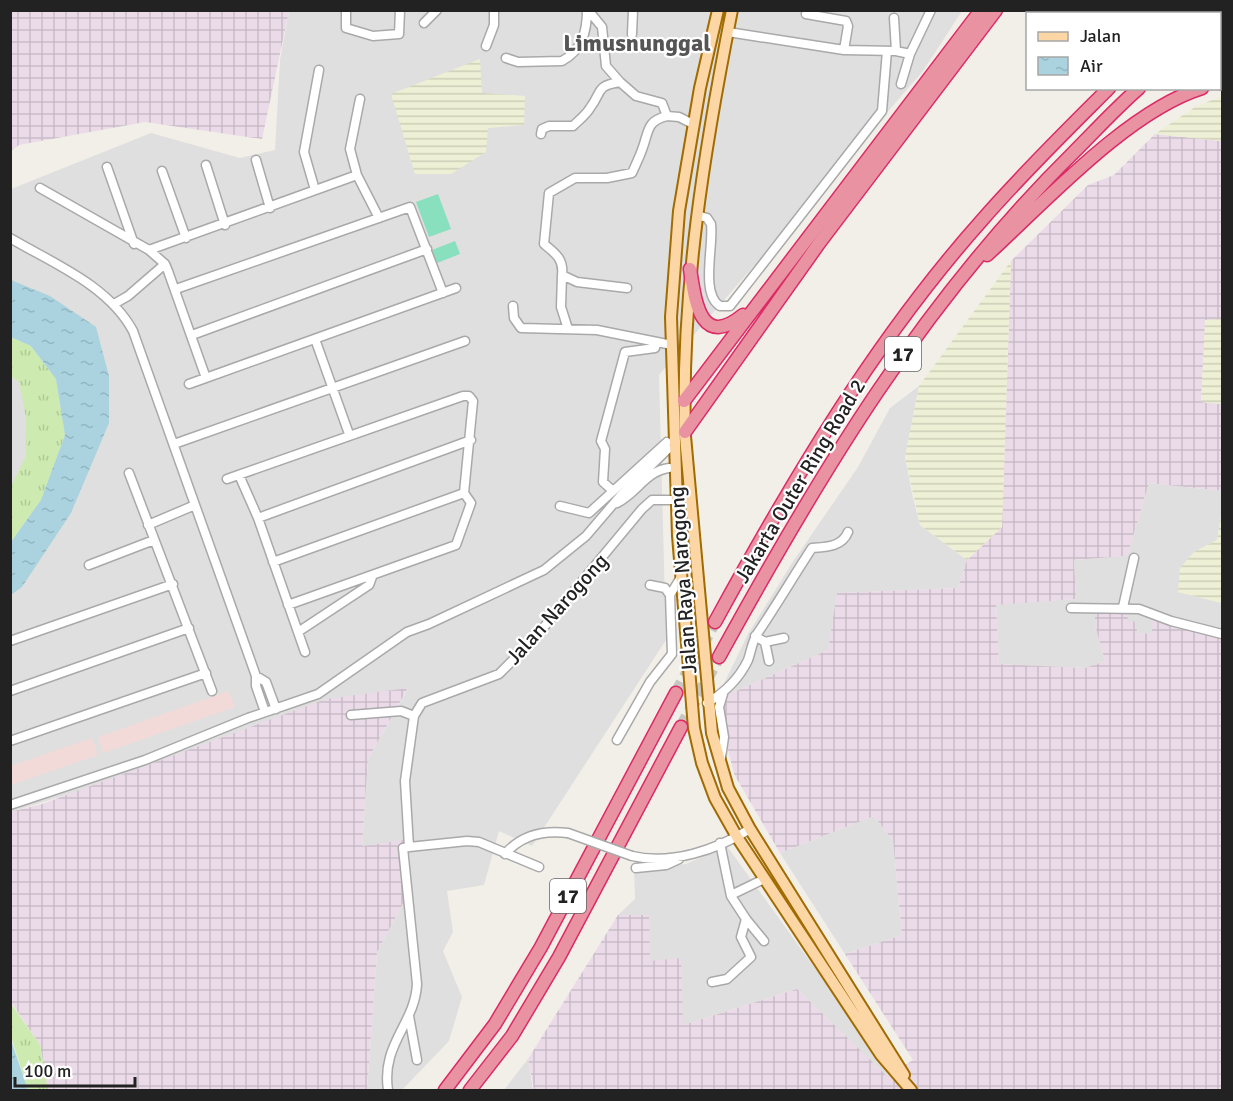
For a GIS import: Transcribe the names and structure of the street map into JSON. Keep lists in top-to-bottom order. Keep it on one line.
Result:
{"streets":{"highway":["17","Jakarta Outer Ring Road 2"],"main road":["Jalan Raya Narogong"],"street":["Jalan Narogong"]},"districts":["Limusnunggal"],"legend":["Jalan","Air"],"scale_bar":"100 m"}
